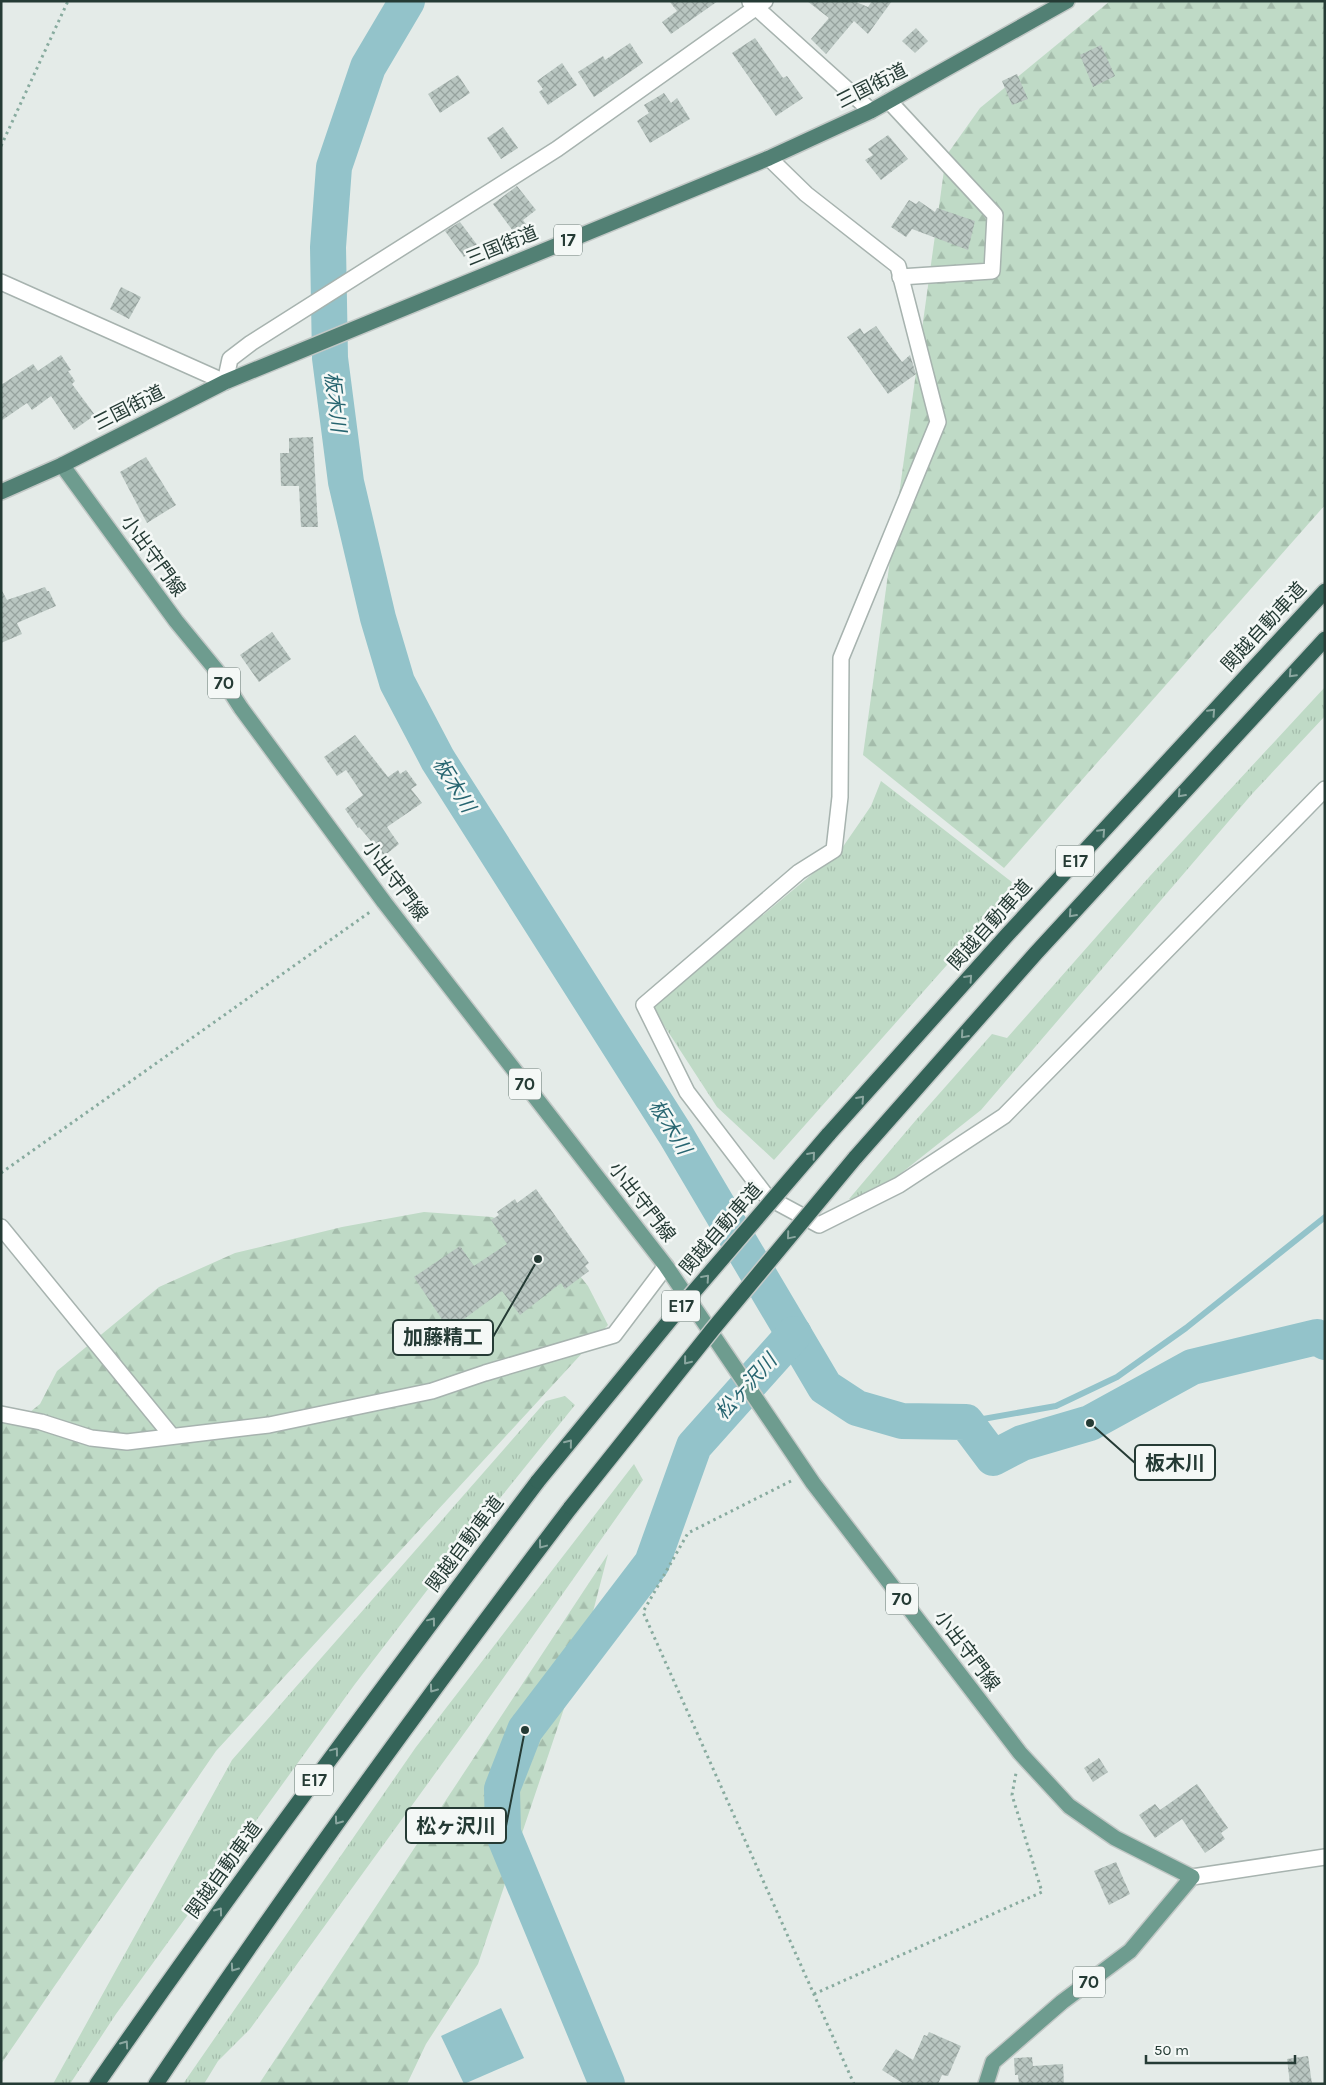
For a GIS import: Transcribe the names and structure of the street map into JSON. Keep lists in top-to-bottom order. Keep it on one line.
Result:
{"streets":{"highway":["三国街道","17","関越自動車道","E17"],"main road":["小出守門線","70"]},"crossings":[["三国街道","小出守門線"],["小出守門線","70"]],"water":["板木川","松ヶ沢川"],"places":["加藤精工","板木川","松ヶ沢川"],"scale_bar":"50 m"}
